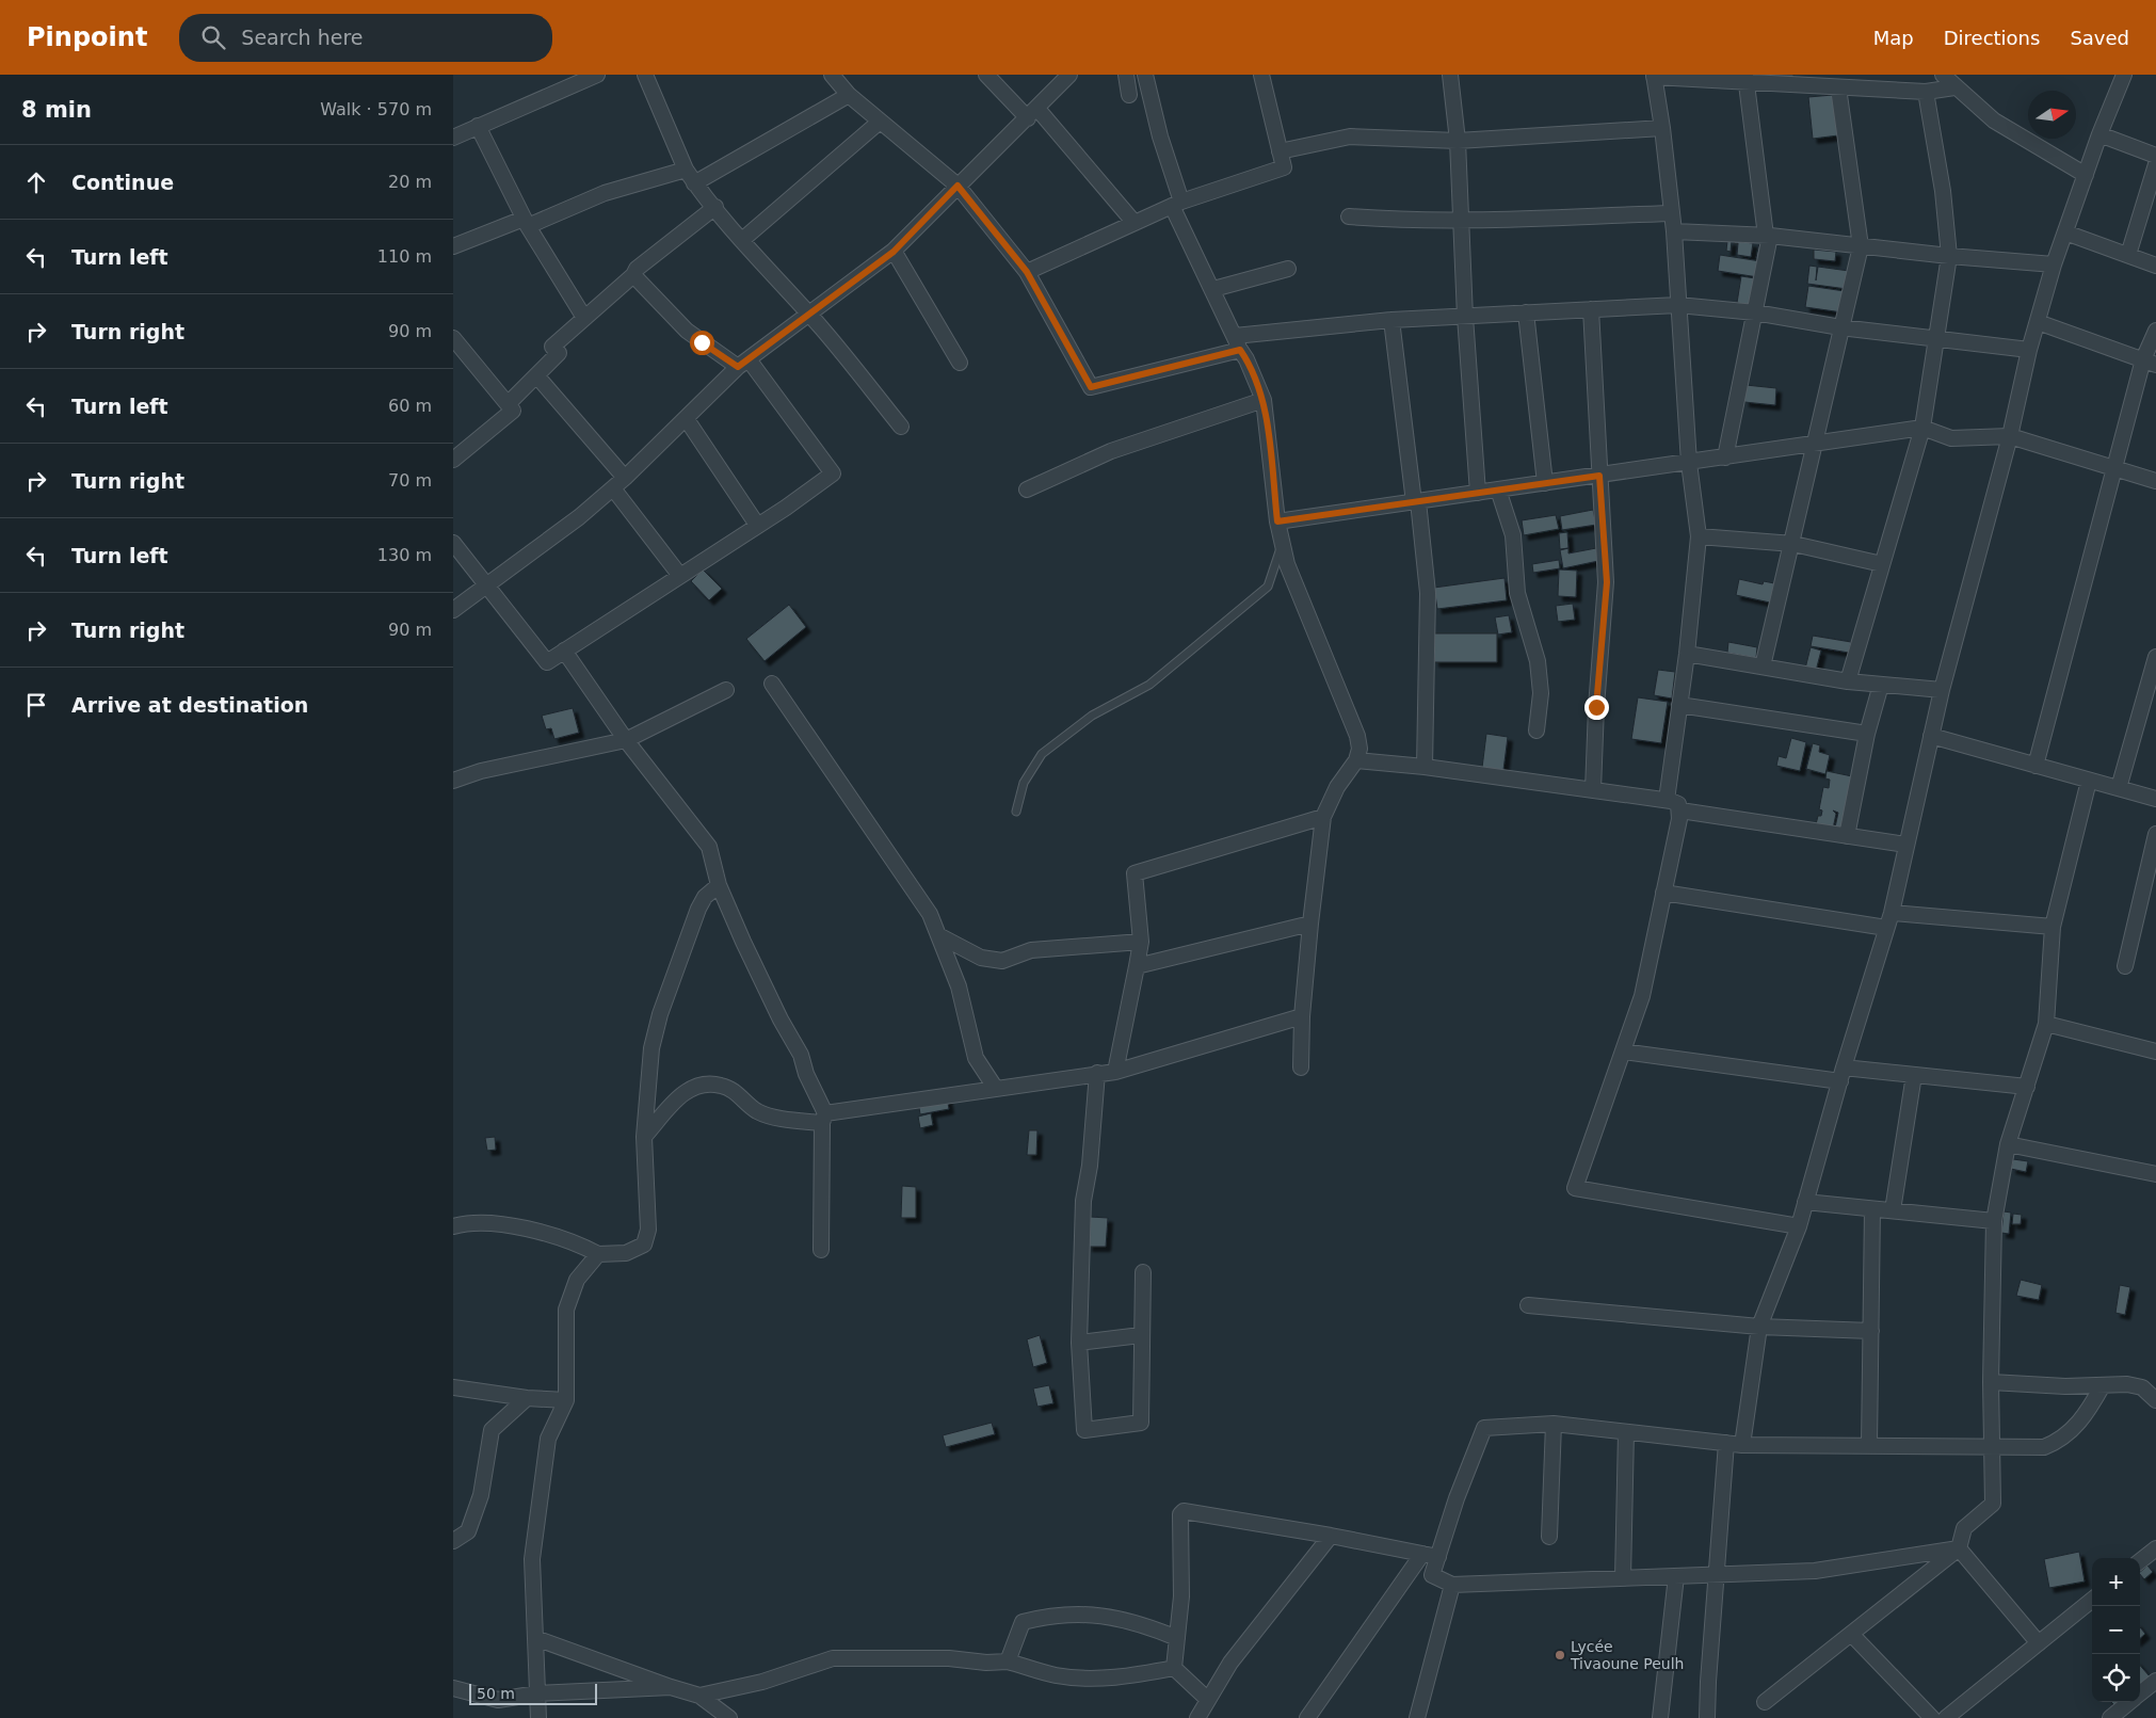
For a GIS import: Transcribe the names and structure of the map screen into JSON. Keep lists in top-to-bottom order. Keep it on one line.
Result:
{"places":["Lycée Tivaoune Peulh"],"scale_bar":"50 m","north":"right","page":{"header":"Pinpoint","search":"Search here","nav":["Map","Directions","Saved"],"heading":["8 min","Walk · 570 m"],"list":[["Continue","20 m"],["Turn left","110 m"],["Turn right","90 m"],["Turn left","60 m"],["Turn right","70 m"],["Turn left","130 m"],["Turn right","90 m"],"Arrive at destination"],"map_buttons":["+","−"],"scale":"50 m"}}
